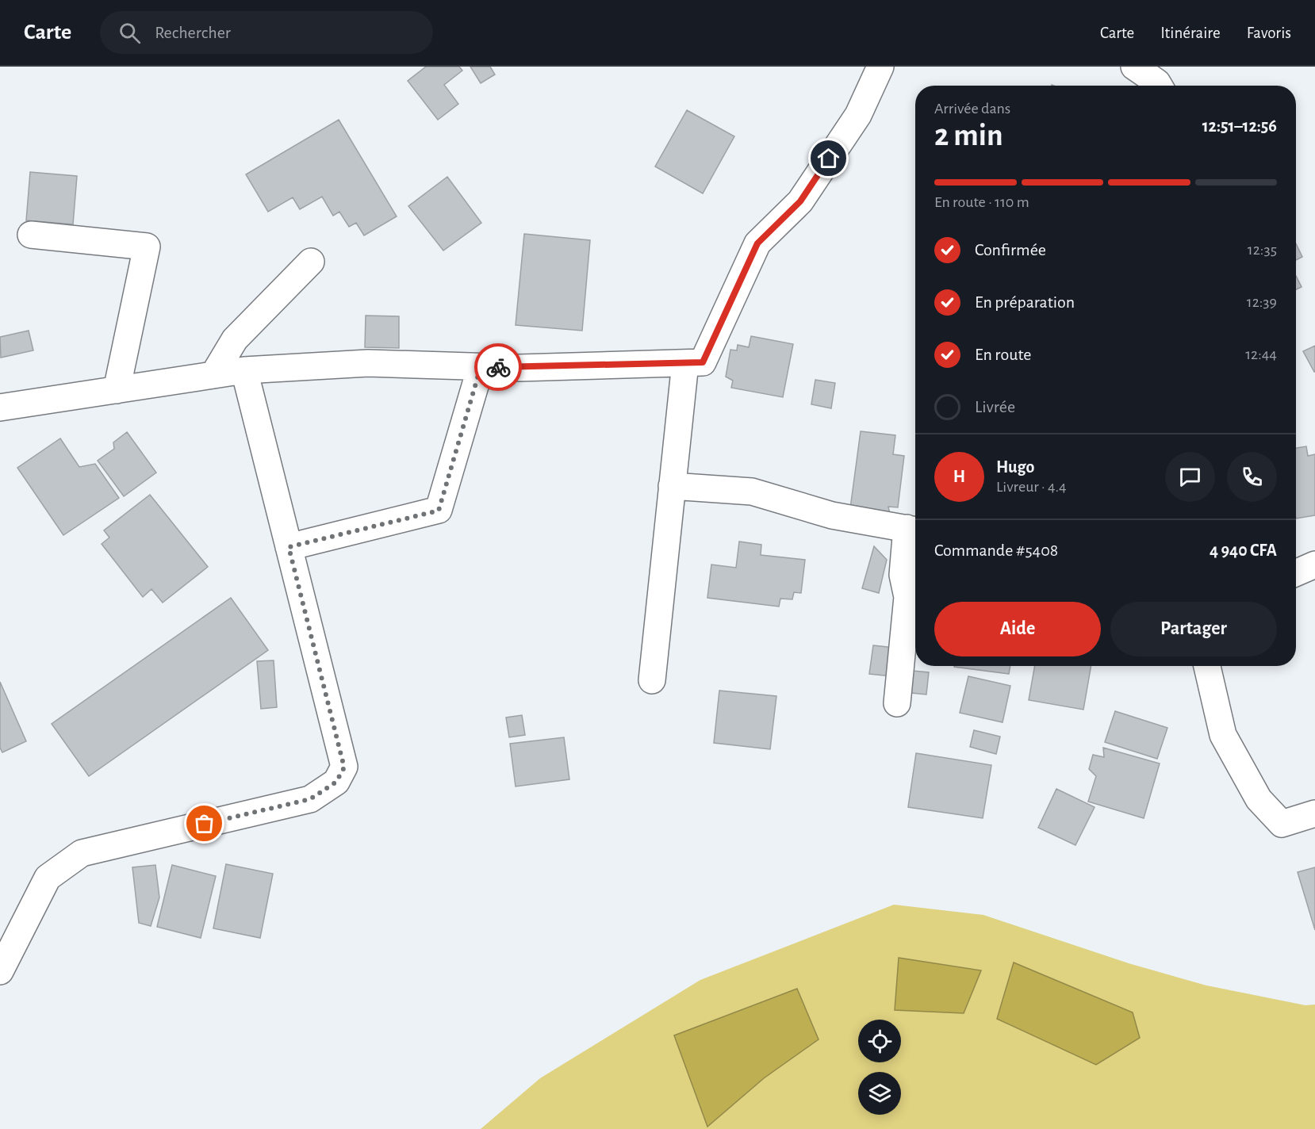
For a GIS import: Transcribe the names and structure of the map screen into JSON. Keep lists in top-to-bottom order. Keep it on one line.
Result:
{"page":{"header":"Carte","search":"Rechercher","nav":["Carte","Itinéraire","Favoris"],"heading":["2 min","Arrivée dans","12:51–12:56"],"panel":["Hugo","Livreur · 4.4","Commande #5408","4 940 CFA"],"bar":"En route · 110 m","list":[["Confirmée","12:35"],["En préparation","12:39"],["En route","12:44"],"Livrée"],"round":"H","buttons":["Aide","Partager"]}}
